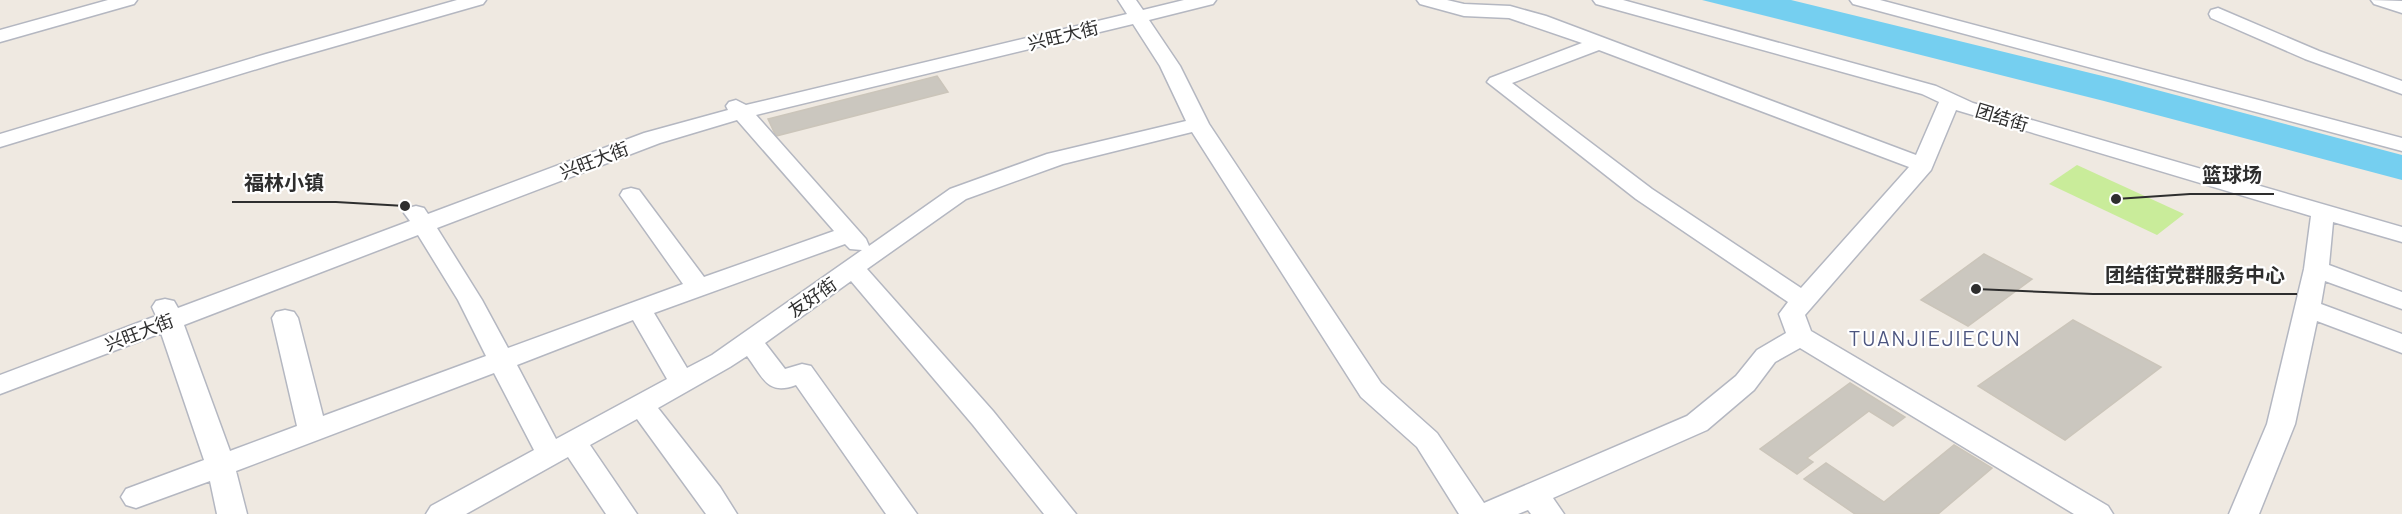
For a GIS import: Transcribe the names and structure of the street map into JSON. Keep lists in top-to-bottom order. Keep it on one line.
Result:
{"streets":{"street":["兴旺大街","团结街","友好街"]},"districts":["TUANJIEJIECUN"],"places":["篮球场","福林小镇","团结街党群服务中心"]}
